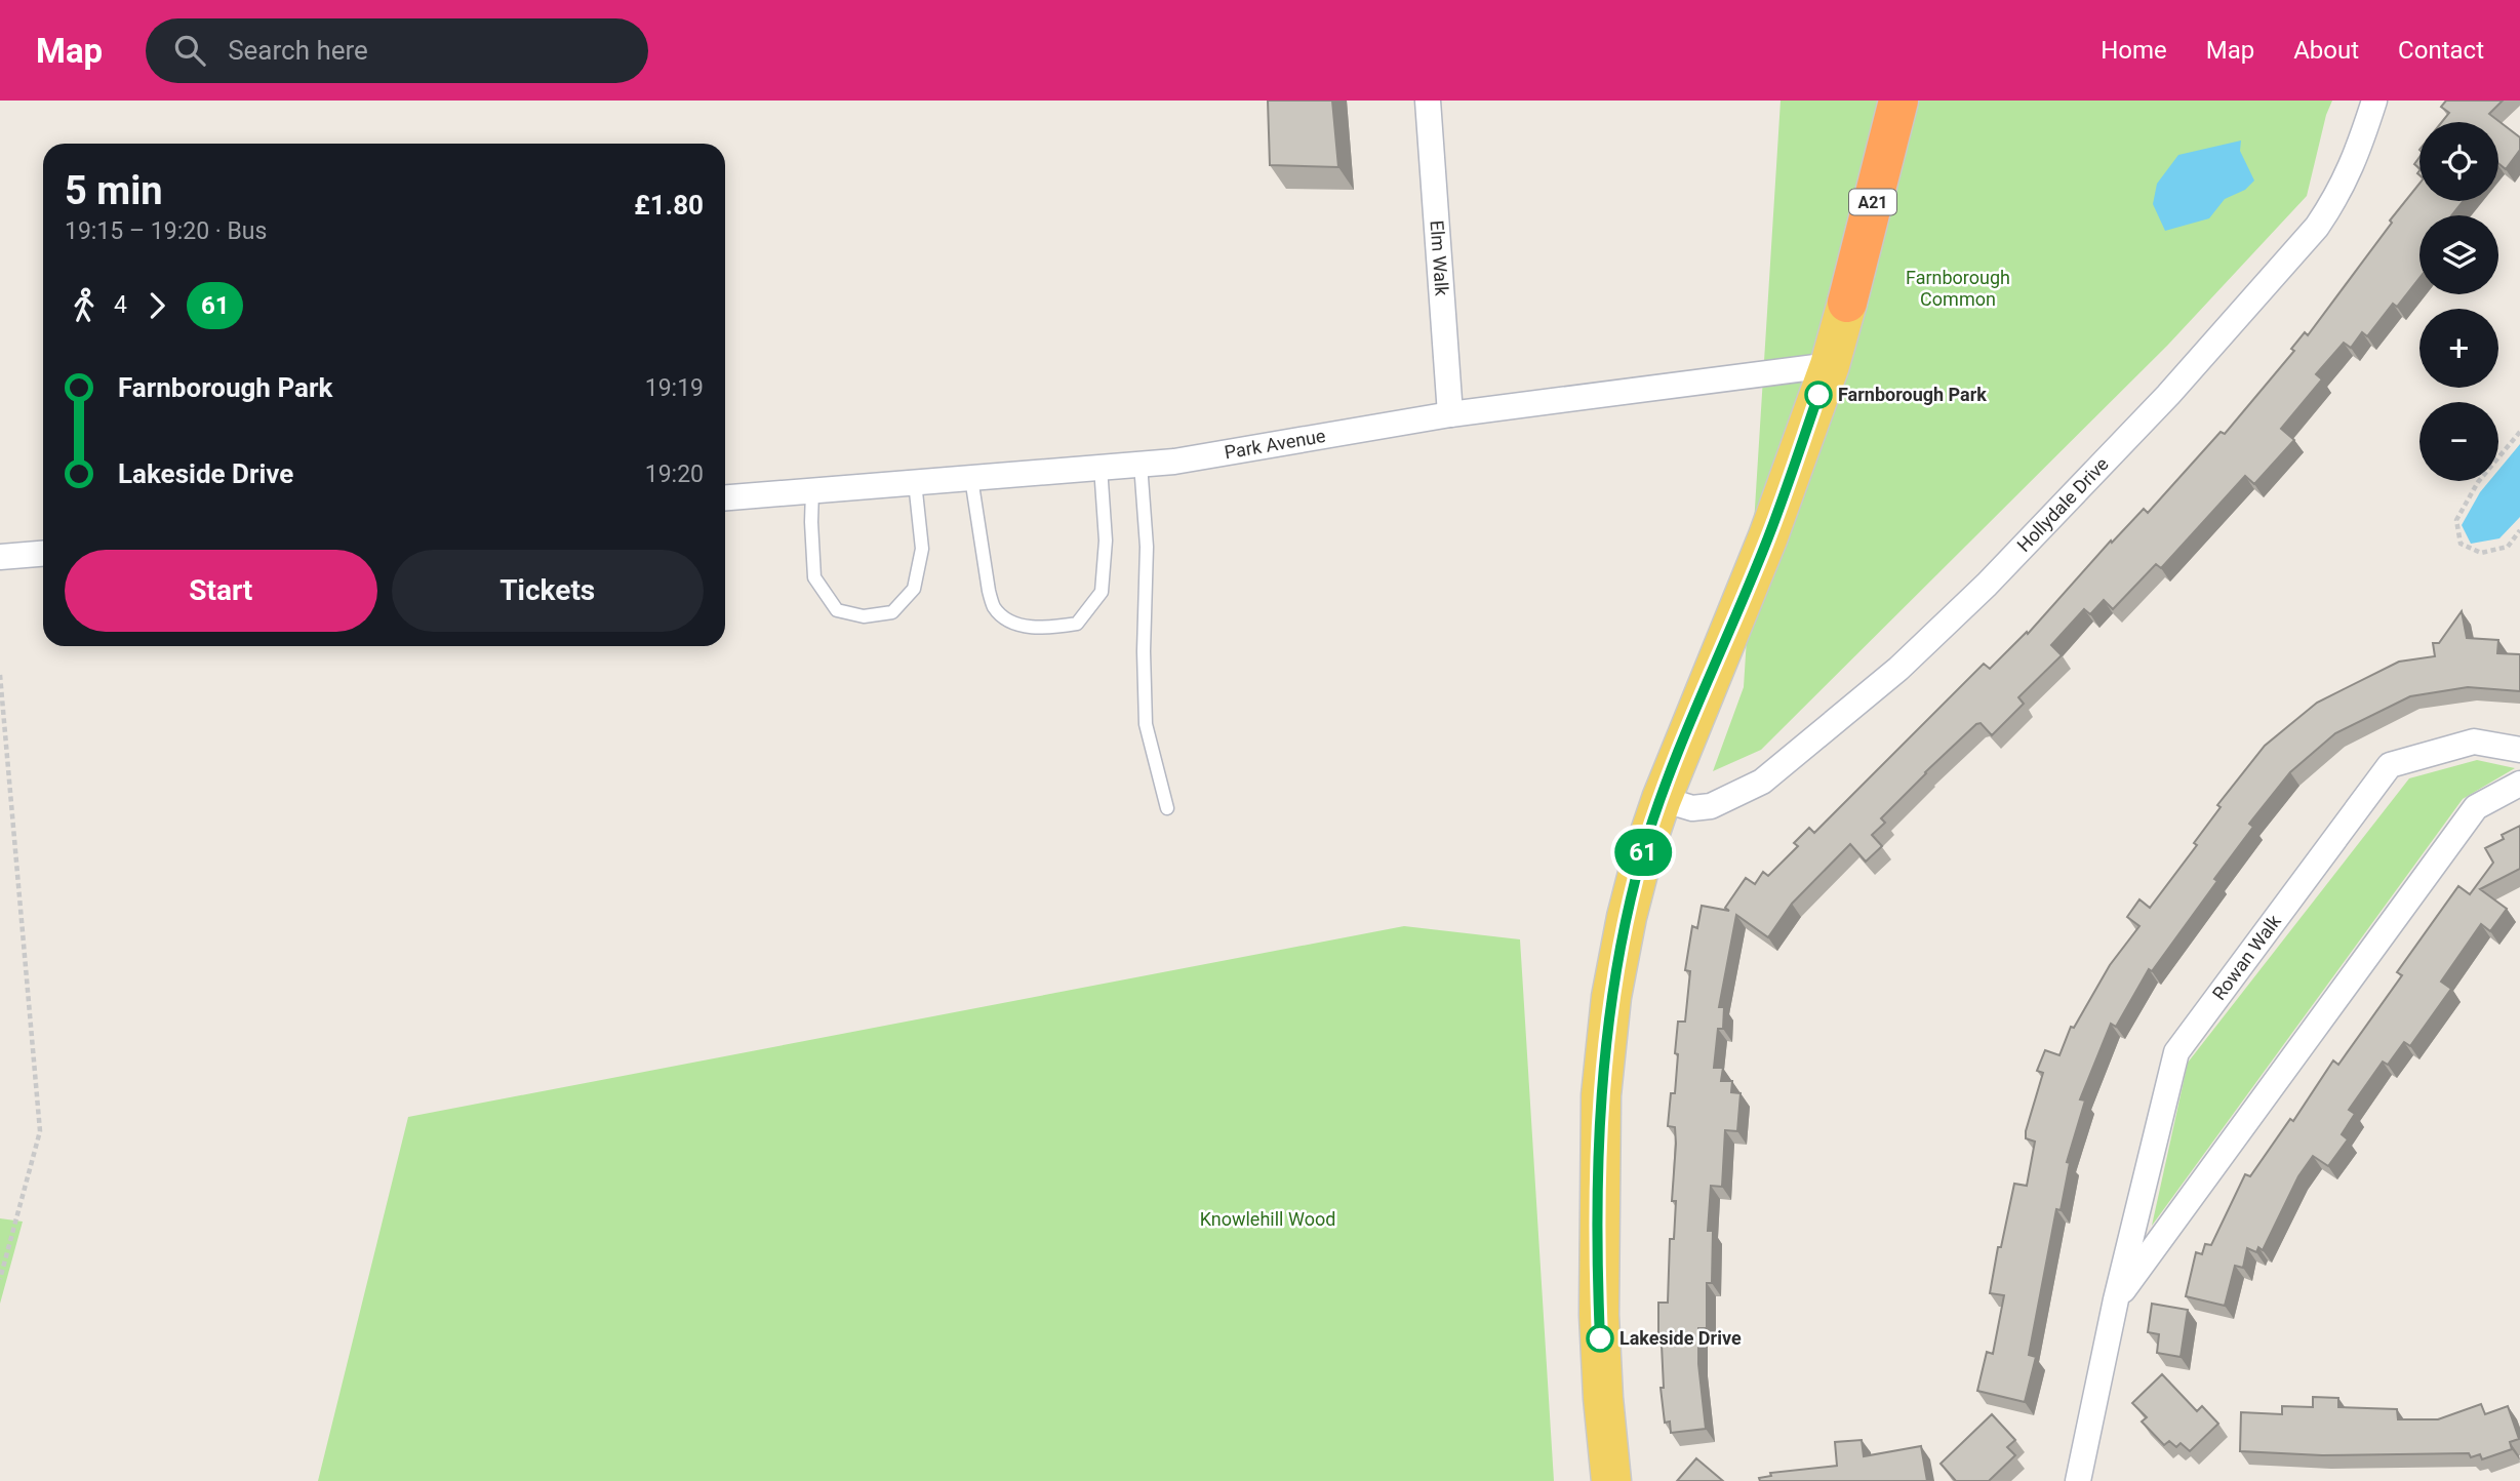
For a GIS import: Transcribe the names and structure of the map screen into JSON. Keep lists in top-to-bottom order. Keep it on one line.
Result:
{"streets":{"highway":["A21"],"street":["Elm Walk","Park Avenue","Hollydale Drive","Rowan Walk"]},"crossings":[["A21","Park Avenue"],["A21","Hollydale Drive"],["Elm Walk","Park Avenue"]],"parks":["Farnborough Common","Knowlehill Wood"],"places":["Farnborough Park","Lakeside Drive"],"lines":["bus line 61"],"page":{"header":"Map","search":"Search here","nav":["Home","Map","About","Contact"],"on_map":"61","map_buttons":["+","−"],"heading":["5 min","19:15 – 19:20 · Bus","£1.80"],"legs":["4","61"],"list":[{"name":"Farnborough Park","value":"19:19"},{"name":"Lakeside Drive","value":"19:20"}],"buttons":["Start","Tickets"]}}
